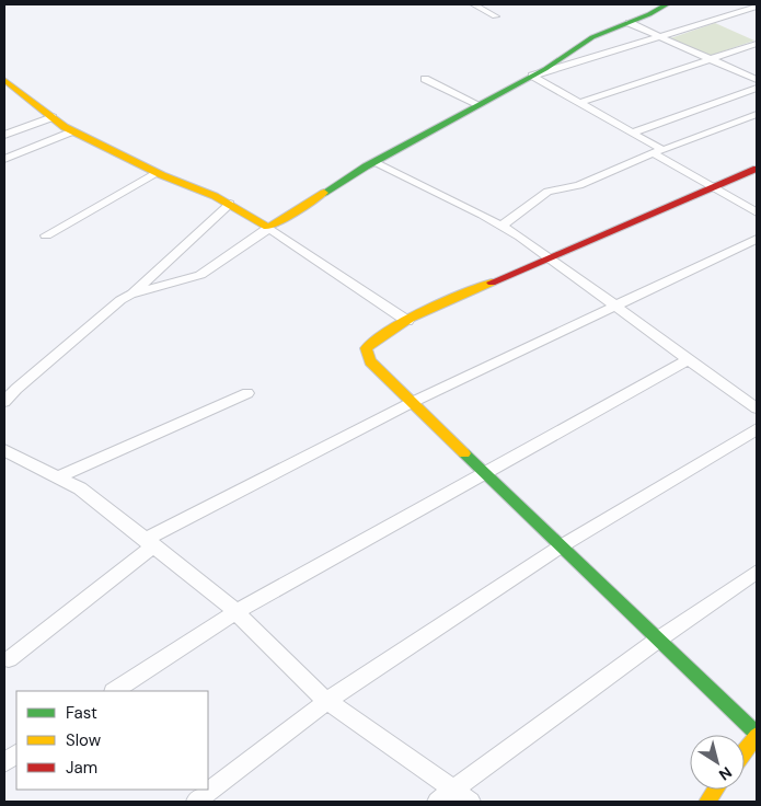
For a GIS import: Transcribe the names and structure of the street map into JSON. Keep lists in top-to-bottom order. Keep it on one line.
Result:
{"legend":["Fast","Slow","Jam"],"north":"bottom right"}
